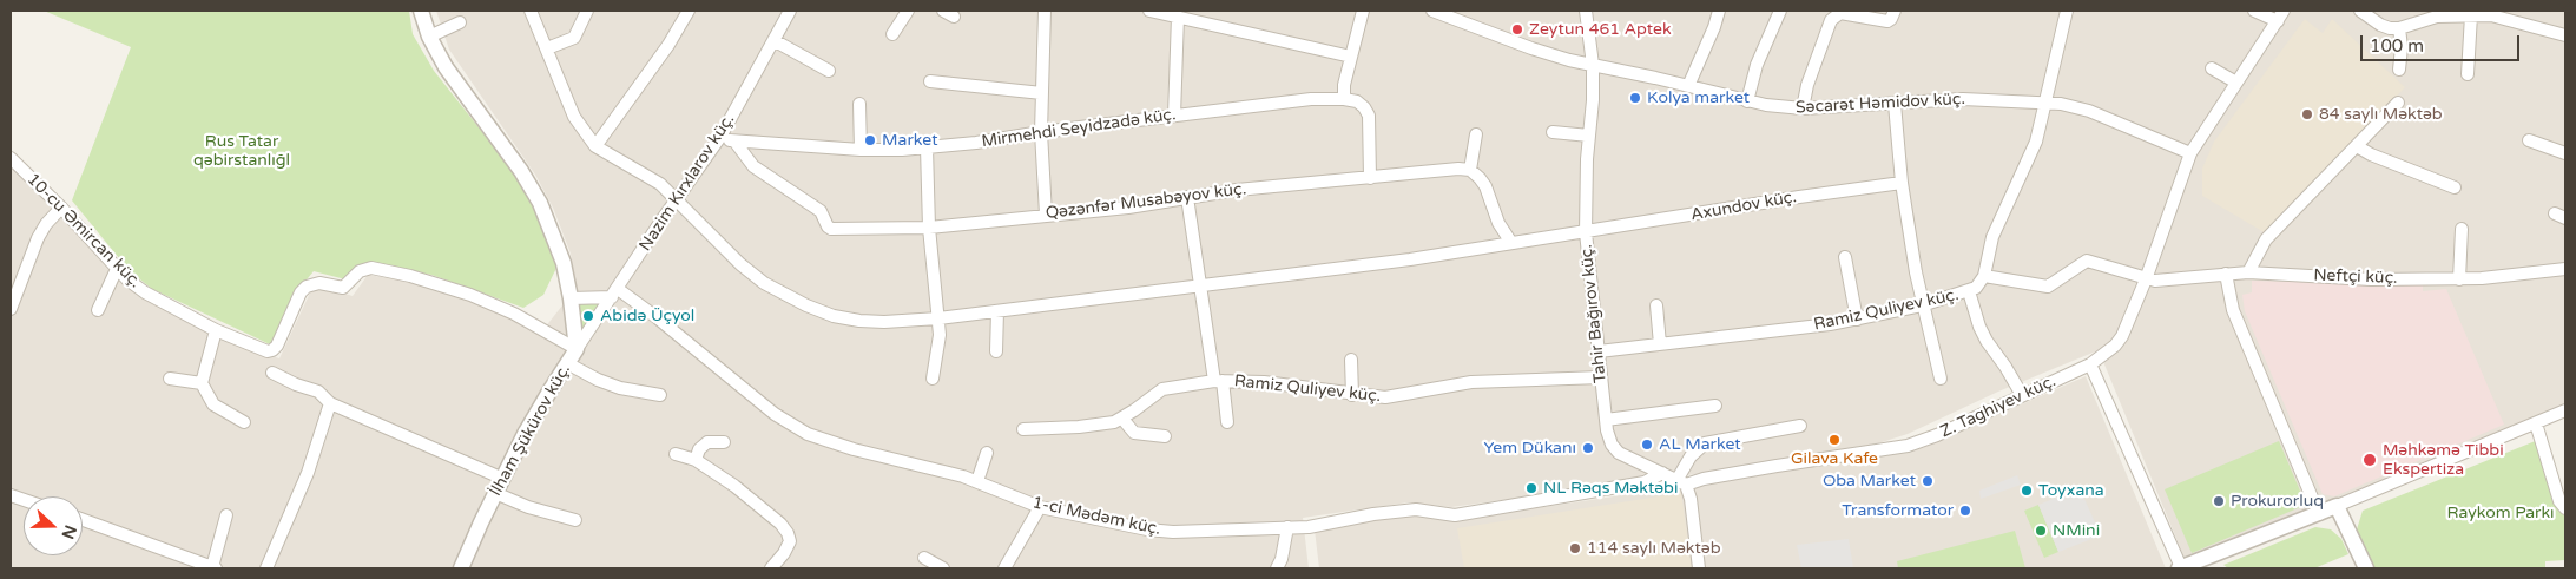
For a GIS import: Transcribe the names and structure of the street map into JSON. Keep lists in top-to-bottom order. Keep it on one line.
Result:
{"streets":{"street":["Səcarət Həmidov küç.","Mirmehdi Seyidzadə küç.","Nazim Kırxlarov küç.","Qəzənfər Musabəyov küç.","Axundov küç.","10-cu Əmircan küç.","Neftçi küç.","Ramiz Quliyev küç.","Tahir Bağırov küç.","Z. Taghiyev küç.","İlham Şükürov küç.","1-ci Mədəm küç."]},"crossings":[["Səcarət Həmidov küç.","Tahir Bağırov küç."],["Mirmehdi Seyidzadə küç.","Nazim Kırxlarov küç."],["Mirmehdi Seyidzadə küç.","Qəzənfər Musabəyov küç."],["Nazim Kırxlarov küç.","Axundov küç."],["Nazim Kırxlarov küç.","10-cu Əmircan küç."],["Nazim Kırxlarov küç.","İlham Şükürov küç."],["Nazim Kırxlarov küç.","1-ci Mədəm küç."],["Axundov küç.","Tahir Bağırov küç."],["10-cu Əmircan küç.","İlham Şükürov küç."],["Neftçi küç.","Ramiz Quliyev küç."],["Ramiz Quliyev küç.","Tahir Bağırov küç."],["Tahir Bağırov küç.","Z. Taghiyev küç."],["Tahir Bağırov küç.","1-ci Mədəm küç."]],"parks":["Rus Tatar qəbirstanlığl","Raykom Parkı"],"places":["Zeytun 461 Aptek","Kolya market","84 saylı Məktəb","Market","Abidə Üçyol","Gilava Kafe","AL Market","Yem Dükanı","Məhkəmə Tibbi Ekspertiza","Oba Market","NL Rəqs Məktəbi","Toyxana","Prokurorluq","Transformator","NMini","114 saylı Məktəb"],"scale_bar":"100 m","north":"right"}
